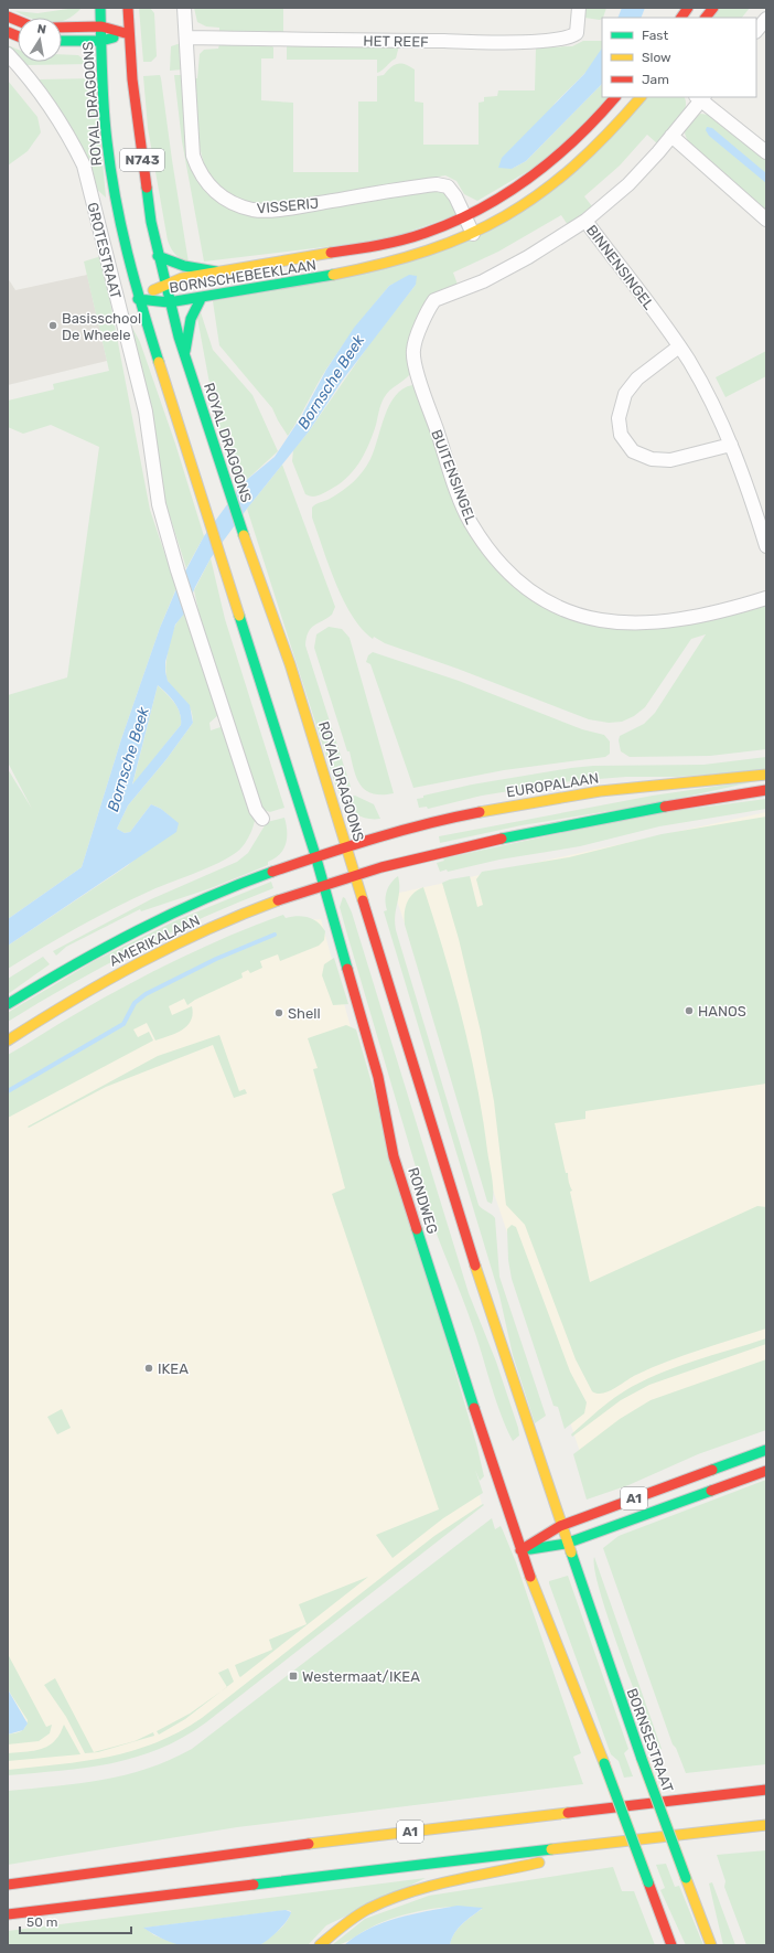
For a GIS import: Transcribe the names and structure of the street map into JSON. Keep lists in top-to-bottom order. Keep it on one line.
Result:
{"streets":{"main road":["ROYAL DRAGOONS","N743","BORNSCHEBEEKLAAN","EUROPALAAN","AMERIKALAAN","RONDWEG","A1","BORNSESTRAAT"],"street":["HET REEF","VISSERIJ","GROTESTRAAT","BINNENSINGEL","BUITENSINGEL"]},"crossings":[["HET REEF","VISSERIJ"],["ROYAL DRAGOONS","BORNSCHEBEEKLAAN"],["ROYAL DRAGOONS","EUROPALAAN"],["ROYAL DRAGOONS","AMERIKALAAN"],["ROYAL DRAGOONS","RONDWEG"],["VISSERIJ","BORNSCHEBEEKLAAN"],["BINNENSINGEL","BUITENSINGEL"],["EUROPALAAN","AMERIKALAAN"],["EUROPALAAN","RONDWEG"],["AMERIKALAAN","RONDWEG"],["A1","BORNSESTRAAT"]],"water":["Bornsche Beek"],"places":{"other":["Basisschool De Wheele","HANOS","Shell","IKEA"],"transit":["Westermaat/IKEA"]},"legend":["Fast","Slow","Jam"],"scale_bar":"50 m","north":"top"}
